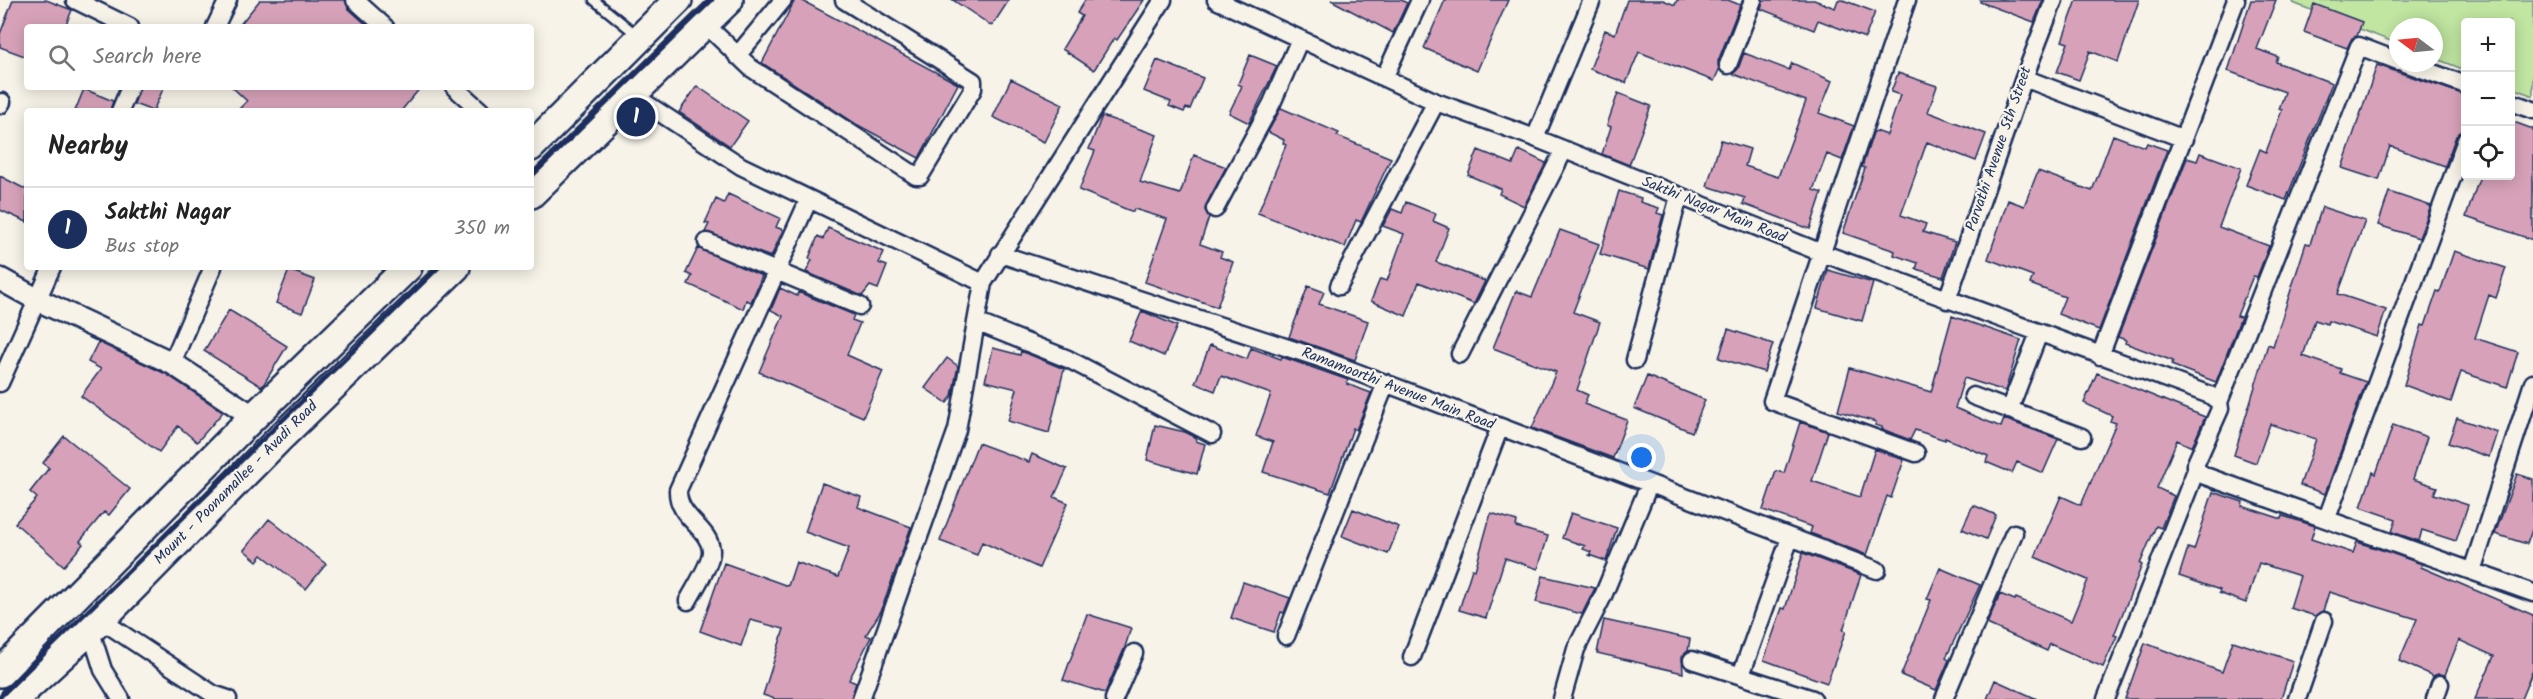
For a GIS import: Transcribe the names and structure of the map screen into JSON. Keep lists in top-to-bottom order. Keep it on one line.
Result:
{"streets":{"main road":["Mount - Poonamallee - Avadi Road"],"street":["Parvathi Avenue 5th Street","Sakthi Nagar Main Road","Ramamoorthi Avenue Main Road"]},"crossings":[["Parvathi Avenue 5th Street","Sakthi Nagar Main Road"]],"north":"left","page":{"map_buttons":["+","−"],"search":"Search here","pins":"1","heading":"Nearby","list":[{"mark":"1","name":"Sakthi Nagar","note":"Bus stop","value":"350 m"}]}}
